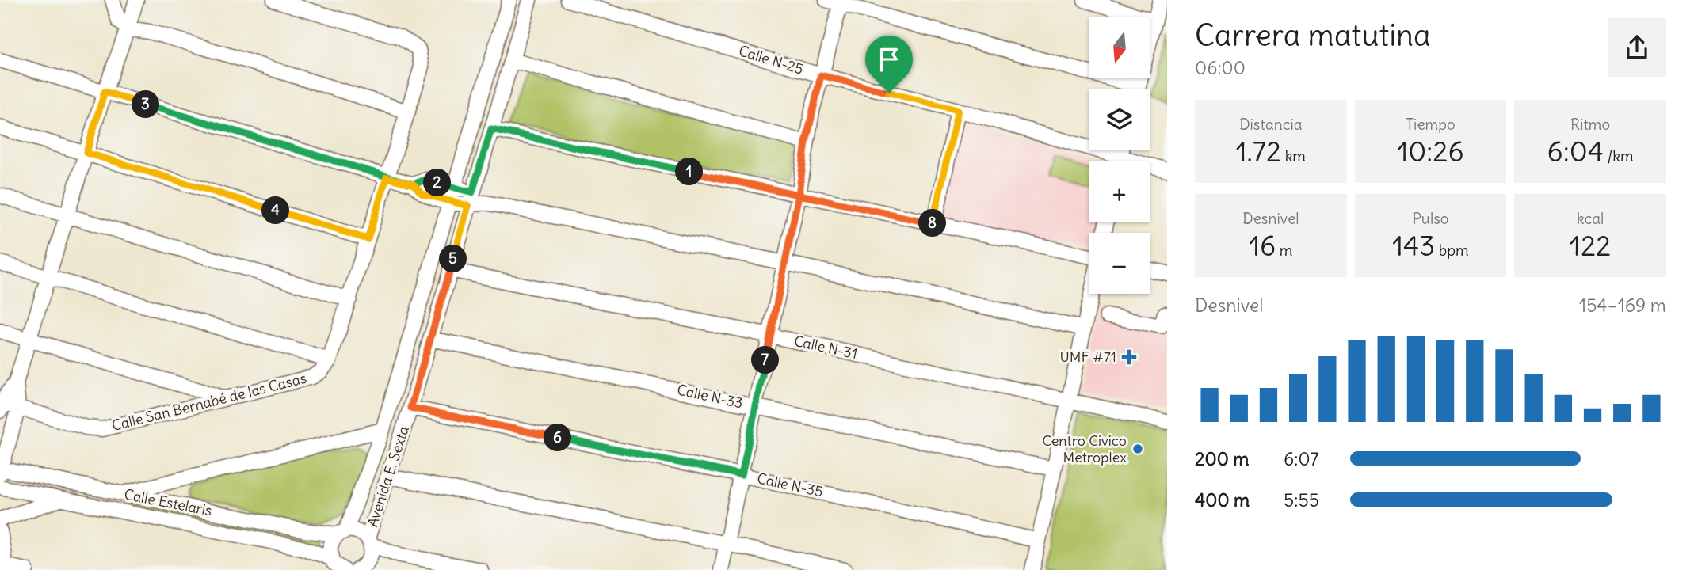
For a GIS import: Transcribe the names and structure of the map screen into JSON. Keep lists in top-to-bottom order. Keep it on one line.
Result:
{"streets":{"street":["Calle N-25","Calle N-31","Calle N-33","Calle San Bernabé de las Casas","Avenida E. Sexta","Calle N-35","Calle Estelaris"]},"crossings":[["Calle N-31","Avenida E. Sexta"],["Calle N-33","Avenida E. Sexta"],["Avenida E. Sexta","Calle N-35"],["Avenida E. Sexta","Calle Estelaris"]],"places":{"health":["UMF #71"],"other":["Centro Civico Metroplex"]},"north":"bottom","page":{"heading":["Carrera matutina","06:00"],"map_buttons":["+","−"],"pins":["3","1","2","4","8","5","7","6"],"stats":[["Distancia","1.72 km"],["Tiempo","10:26"],["Ritmo","6:04 /km"],["Desnivel","16 m"],["Pulso","143 bpm"],["kcal","122"]],"chart":["Desnivel","154–169 m"],"list":[{"name":"200 m","note":"6:07"},{"name":"400 m","note":"5:55"}]}}
